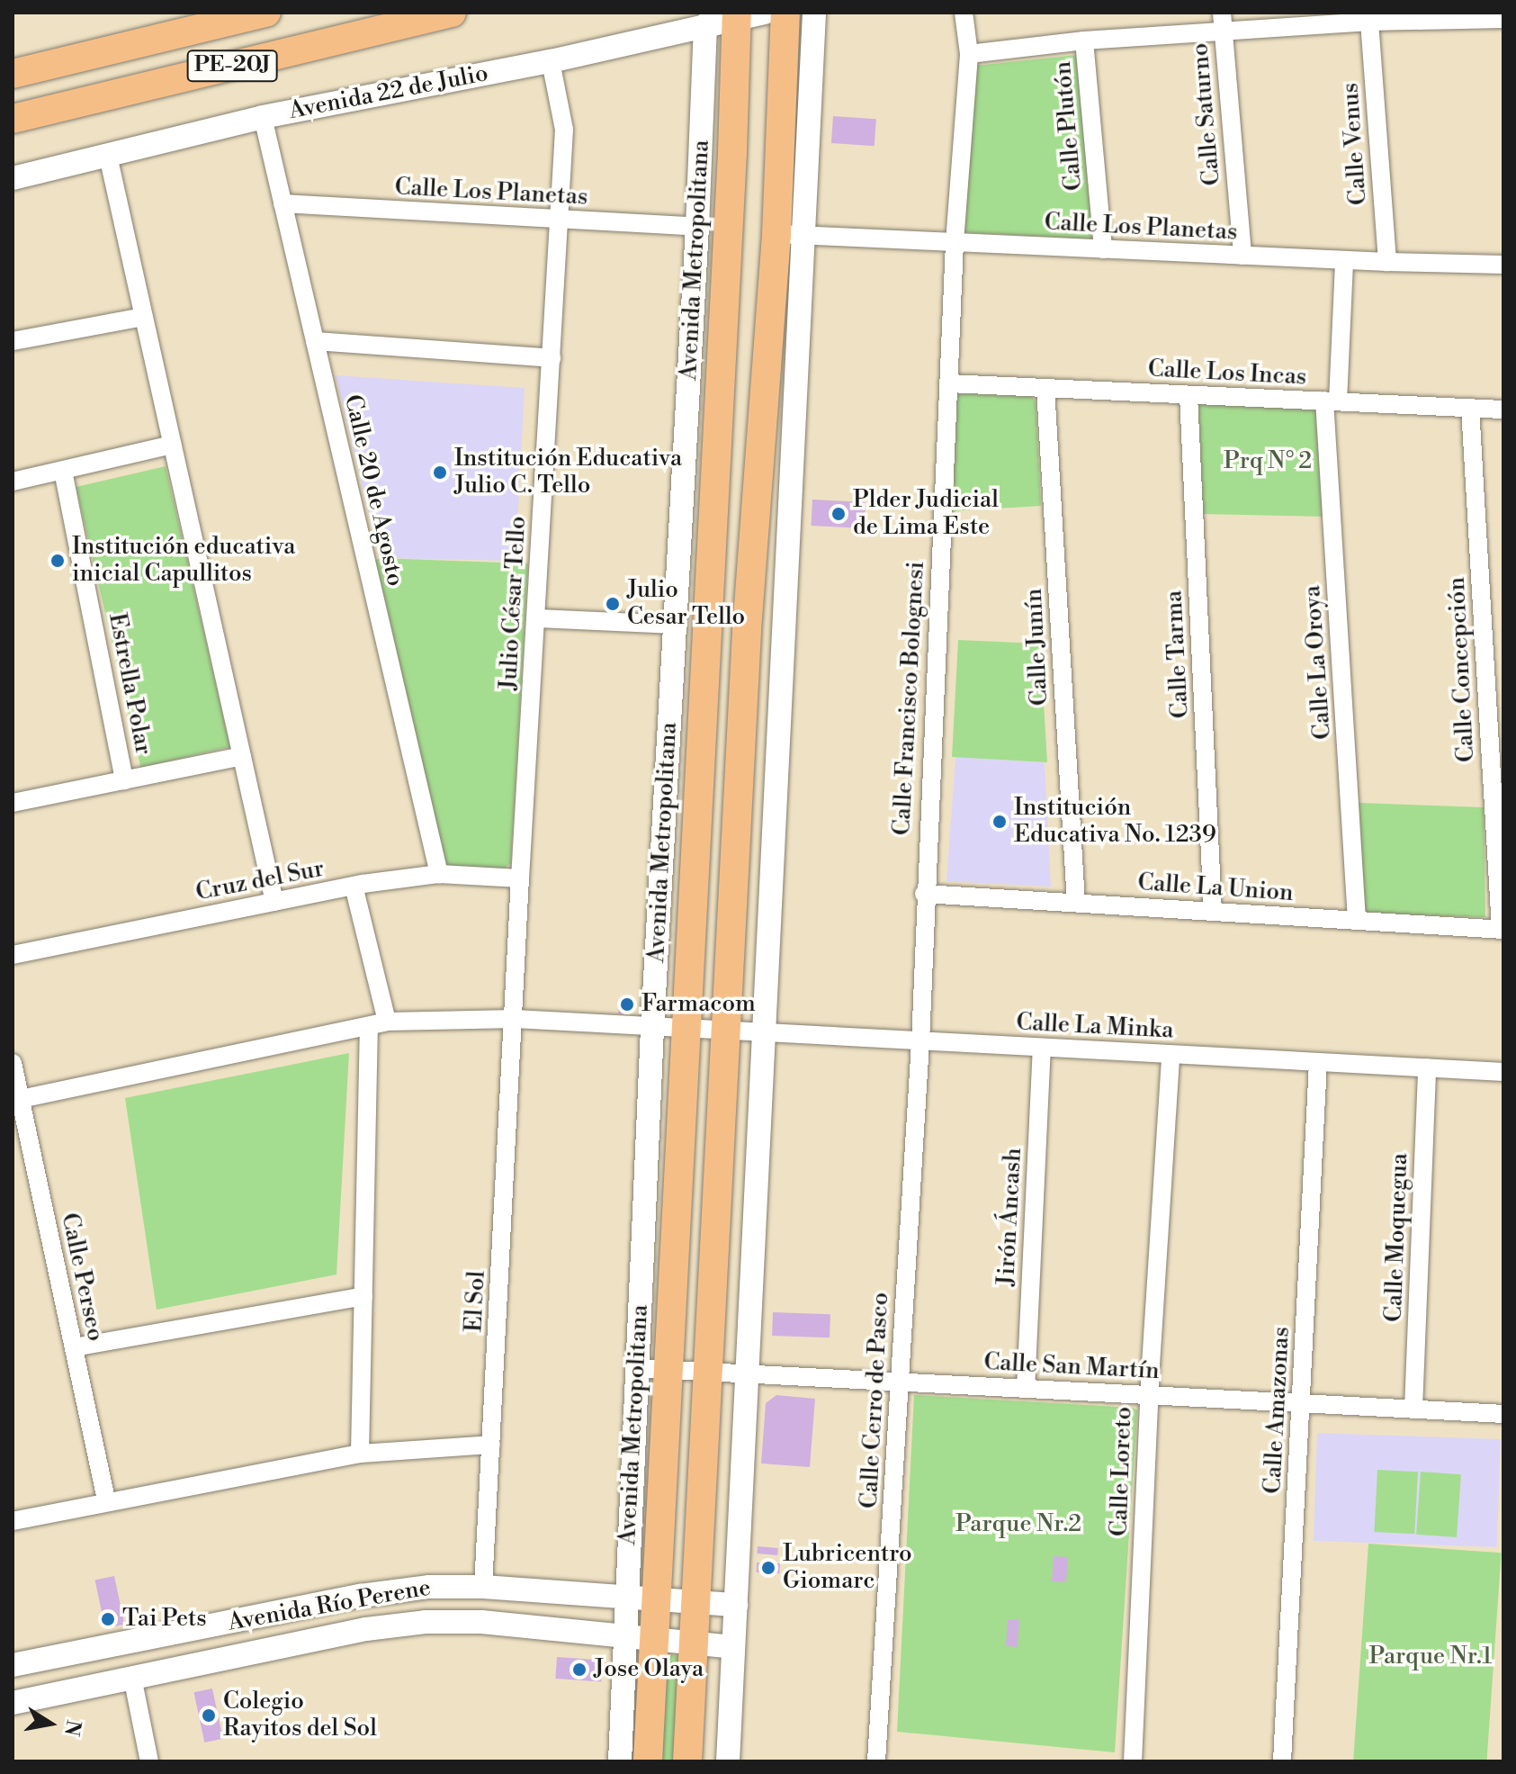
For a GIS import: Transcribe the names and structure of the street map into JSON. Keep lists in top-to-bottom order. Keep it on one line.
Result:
{"streets":{"main road":["PE-20J","Avenida Metropolitana"],"street":["Avenida 22 de Julio","Calle Saturno","Calle Plutón","Calle Venus","Calle Los Planetas","Calle Los Incas","Calle 20 de Agosto","Julio César Tello","Calle Junín","Calle Tarma","Calle La Oroya","Calle Concepción","Estrella Polar","Calle Francisco Bolognesi","Cruz del Sur","Calle La Union","Calle La Minka","Jirón Áncash","Calle Moquegua","Calle Perseo","El Sol","Calle San Martín","Calle Cerro de Pasco","Calle Amazonas","Calle Loreto","Avenida Río Perene"]},"crossings":[["Avenida 22 de Julio","Avenida Metropolitana"],["Avenida 22 de Julio","Calle 20 de Agosto"],["Avenida 22 de Julio","Julio César Tello"],["Calle Saturno","Calle Los Planetas"],["Calle Plutón","Calle Los Planetas"],["Calle Venus","Calle Los Planetas"],["Calle Los Planetas","Avenida Metropolitana"],["Calle Los Planetas","Calle 20 de Agosto"],["Calle Los Planetas","Julio César Tello"],["Calle Los Planetas","Calle La Oroya"],["Calle Los Planetas","Calle Francisco Bolognesi"],["Avenida Metropolitana","Calle La Minka"],["Avenida Metropolitana","Calle San Martín"],["Avenida Metropolitana","Avenida Río Perene"],["Calle Los Incas","Calle Junín"],["Calle Los Incas","Calle Tarma"],["Calle Los Incas","Calle La Oroya"],["Calle Los Incas","Calle Concepción"],["Calle Los Incas","Calle Francisco Bolognesi"],["Calle 20 de Agosto","Cruz del Sur"],["Julio César Tello","Cruz del Sur"],["Julio César Tello","Calle La Minka"],["Julio César Tello","El Sol"],["Calle Junín","Calle La Union"],["Calle Tarma","Calle La Union"],["Calle La Oroya","Calle La Union"],["Calle Concepción","Calle La Union"],["Calle Francisco Bolognesi","Calle La Union"],["Calle Francisco Bolognesi","Calle La Minka"],["Calle Francisco Bolognesi","Calle Cerro de Pasco"],["Calle La Minka","Jirón Áncash"],["Calle La Minka","Calle Moquegua"],["Calle La Minka","Calle Perseo"],["Calle La Minka","El Sol"],["Calle La Minka","Calle Cerro de Pasco"],["Calle La Minka","Calle Amazonas"],["Calle La Minka","Calle Loreto"],["Jirón Áncash","Calle San Martín"],["Calle Moquegua","Calle San Martín"],["El Sol","Avenida Río Perene"],["Calle San Martín","Calle Cerro de Pasco"],["Calle San Martín","Calle Amazonas"],["Calle San Martín","Calle Loreto"]],"parks":["Prq N° 2","Parque Nr.2","Parque Nr.1"],"places":["Institución Educativa Julio C. Tello","Plder Judicial de Lima Este","Institución educativa inicial Capullitos","Julio Cesar Tello","Institución Educativa No. 1239","Farmacom","Lubricentro Giomarc","Tai Pets","Jose Olaya","Colegio Rayitos del Sol"],"north":"right"}
